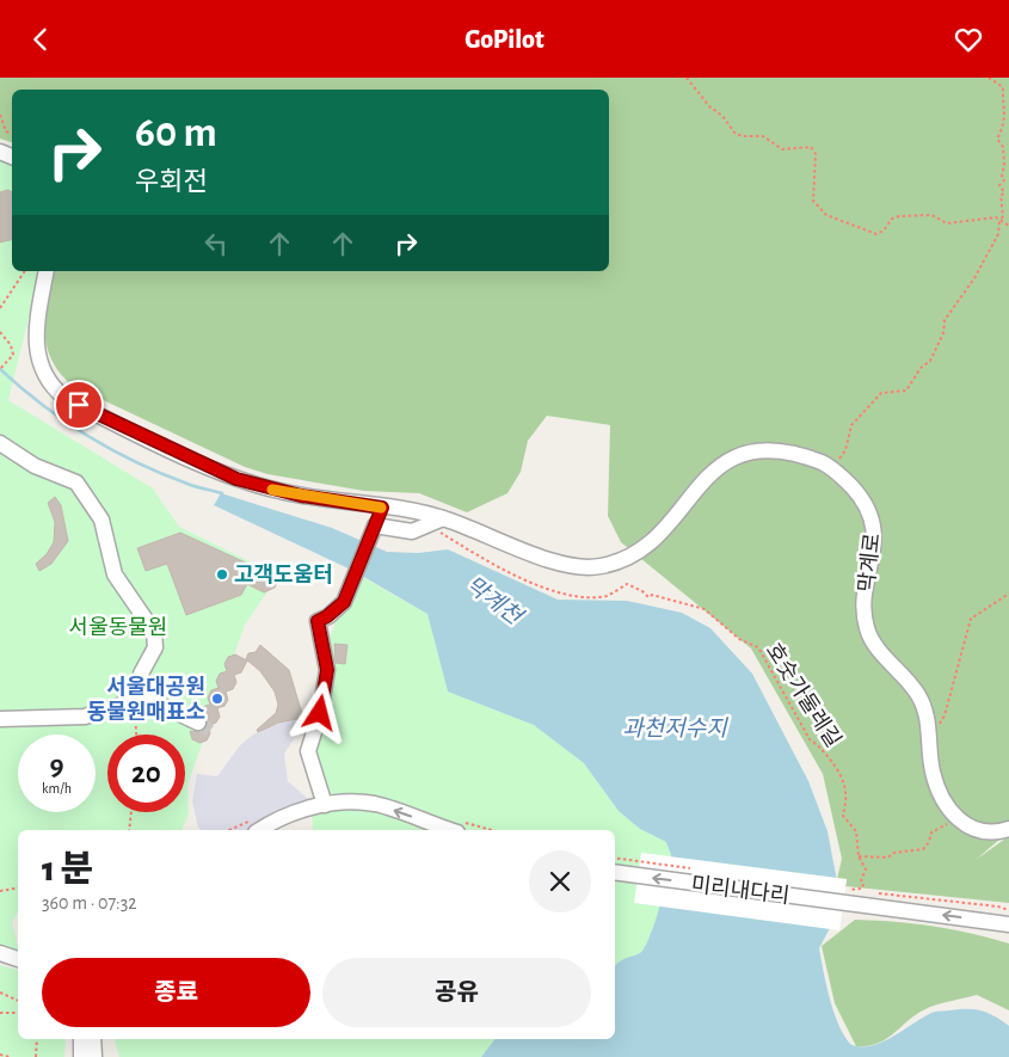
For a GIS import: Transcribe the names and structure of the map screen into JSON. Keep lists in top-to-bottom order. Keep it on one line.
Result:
{"streets":{"street":["막계로","미리내다리"],"path":["호숫가둘레길"]},"crossings":[["호숫가둘레길","미리내다리"]],"one_way":["미리내다리"],"water":["막계천","과천저수지"],"parks":["서울동물원"],"places":["고객도움터","서울대공원 동물원매표소"],"page":{"header":"GoPilot","turn":["60 m","우회전"],"speed":"9 km/h","limit":"20","heading":["1 분","360 m · 07:32"],"buttons":["종료","공유"]}}
